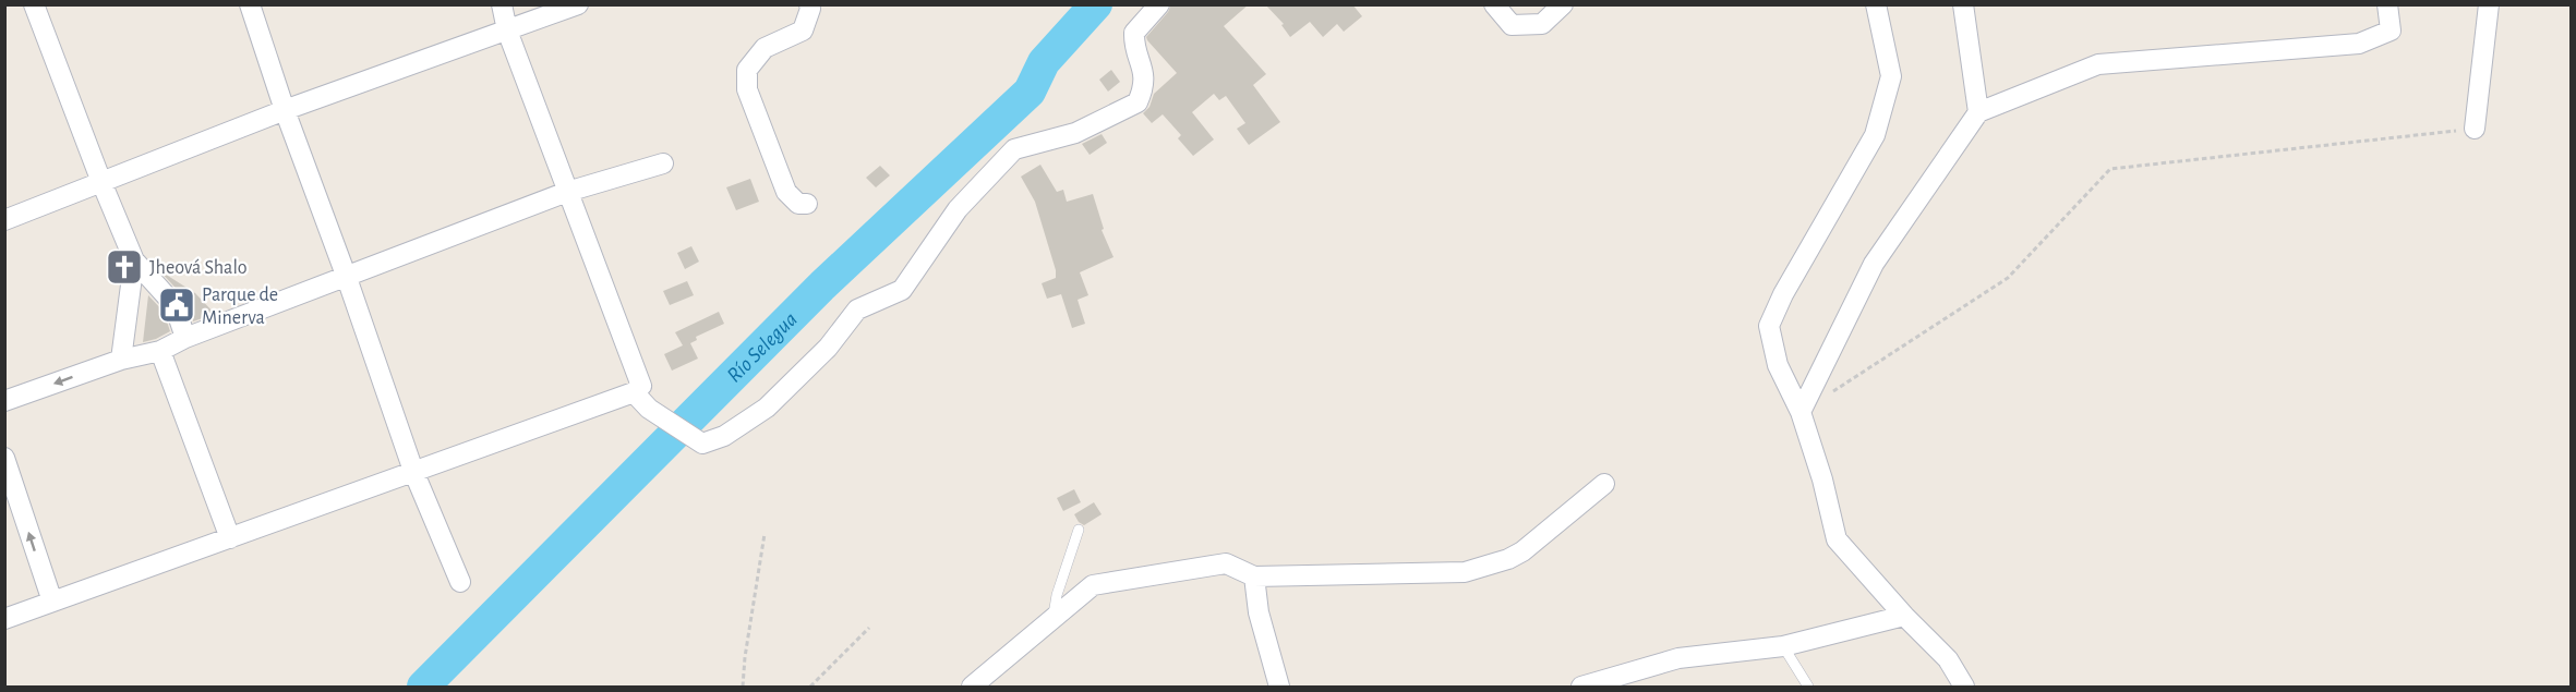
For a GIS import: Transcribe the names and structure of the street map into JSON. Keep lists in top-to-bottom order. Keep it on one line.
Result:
{"water":["Río Selegua"],"places":{"church":["Jheová Shalo"],"public building":["Parque de Minerva"]}}
